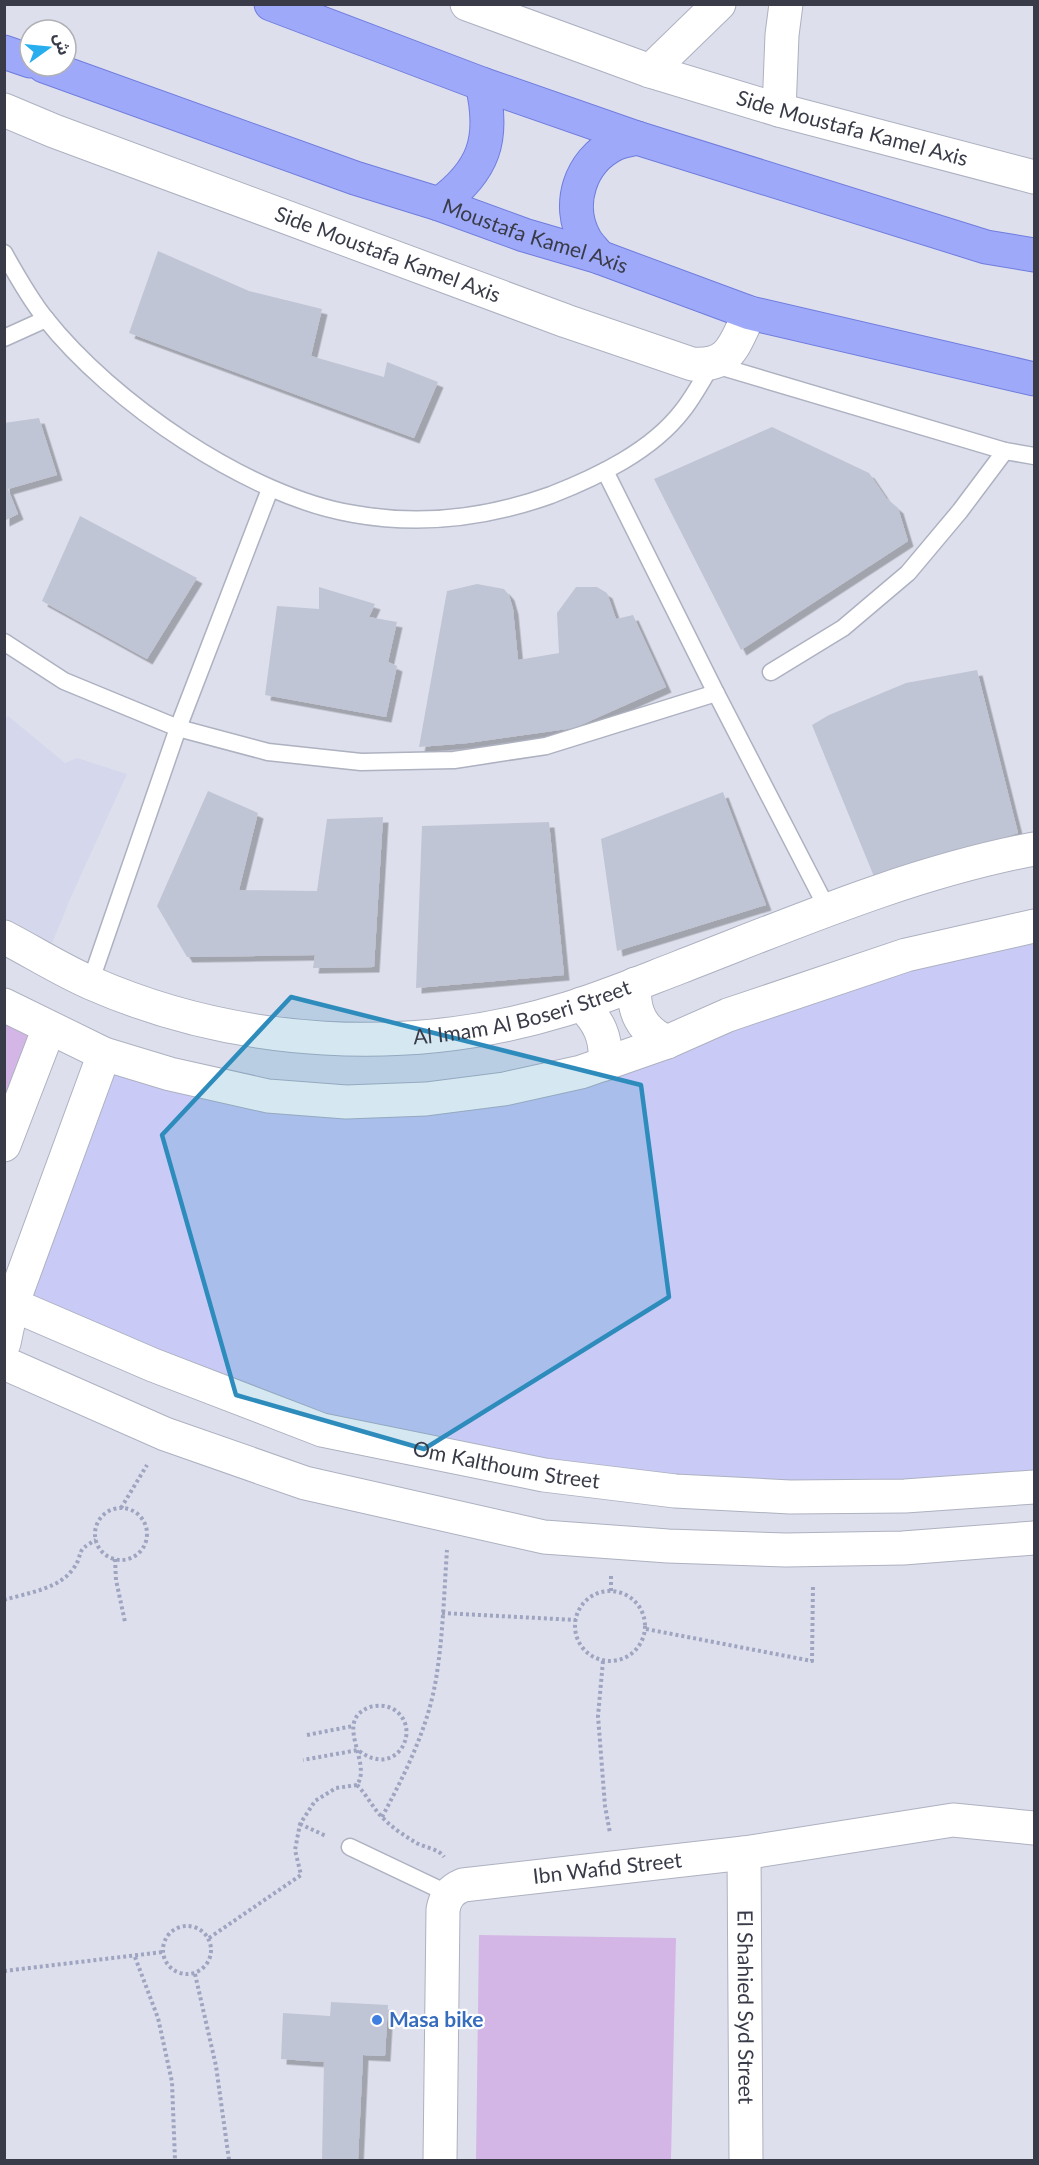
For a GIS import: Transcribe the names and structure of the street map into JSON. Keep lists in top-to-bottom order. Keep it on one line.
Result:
{"streets":{"main road":["Moustafa Kamel Axis"],"street":["Side Moustafa Kamel Axis","Al Imam Al Boseri Street","Om Kalthoum Street","Ibn Wafid Street","El Shahied Syd Street"]},"crossings":[["Ibn Wafid Street","El Shahied Syd Street"]],"places":["Masa bike"],"north":"right"}
